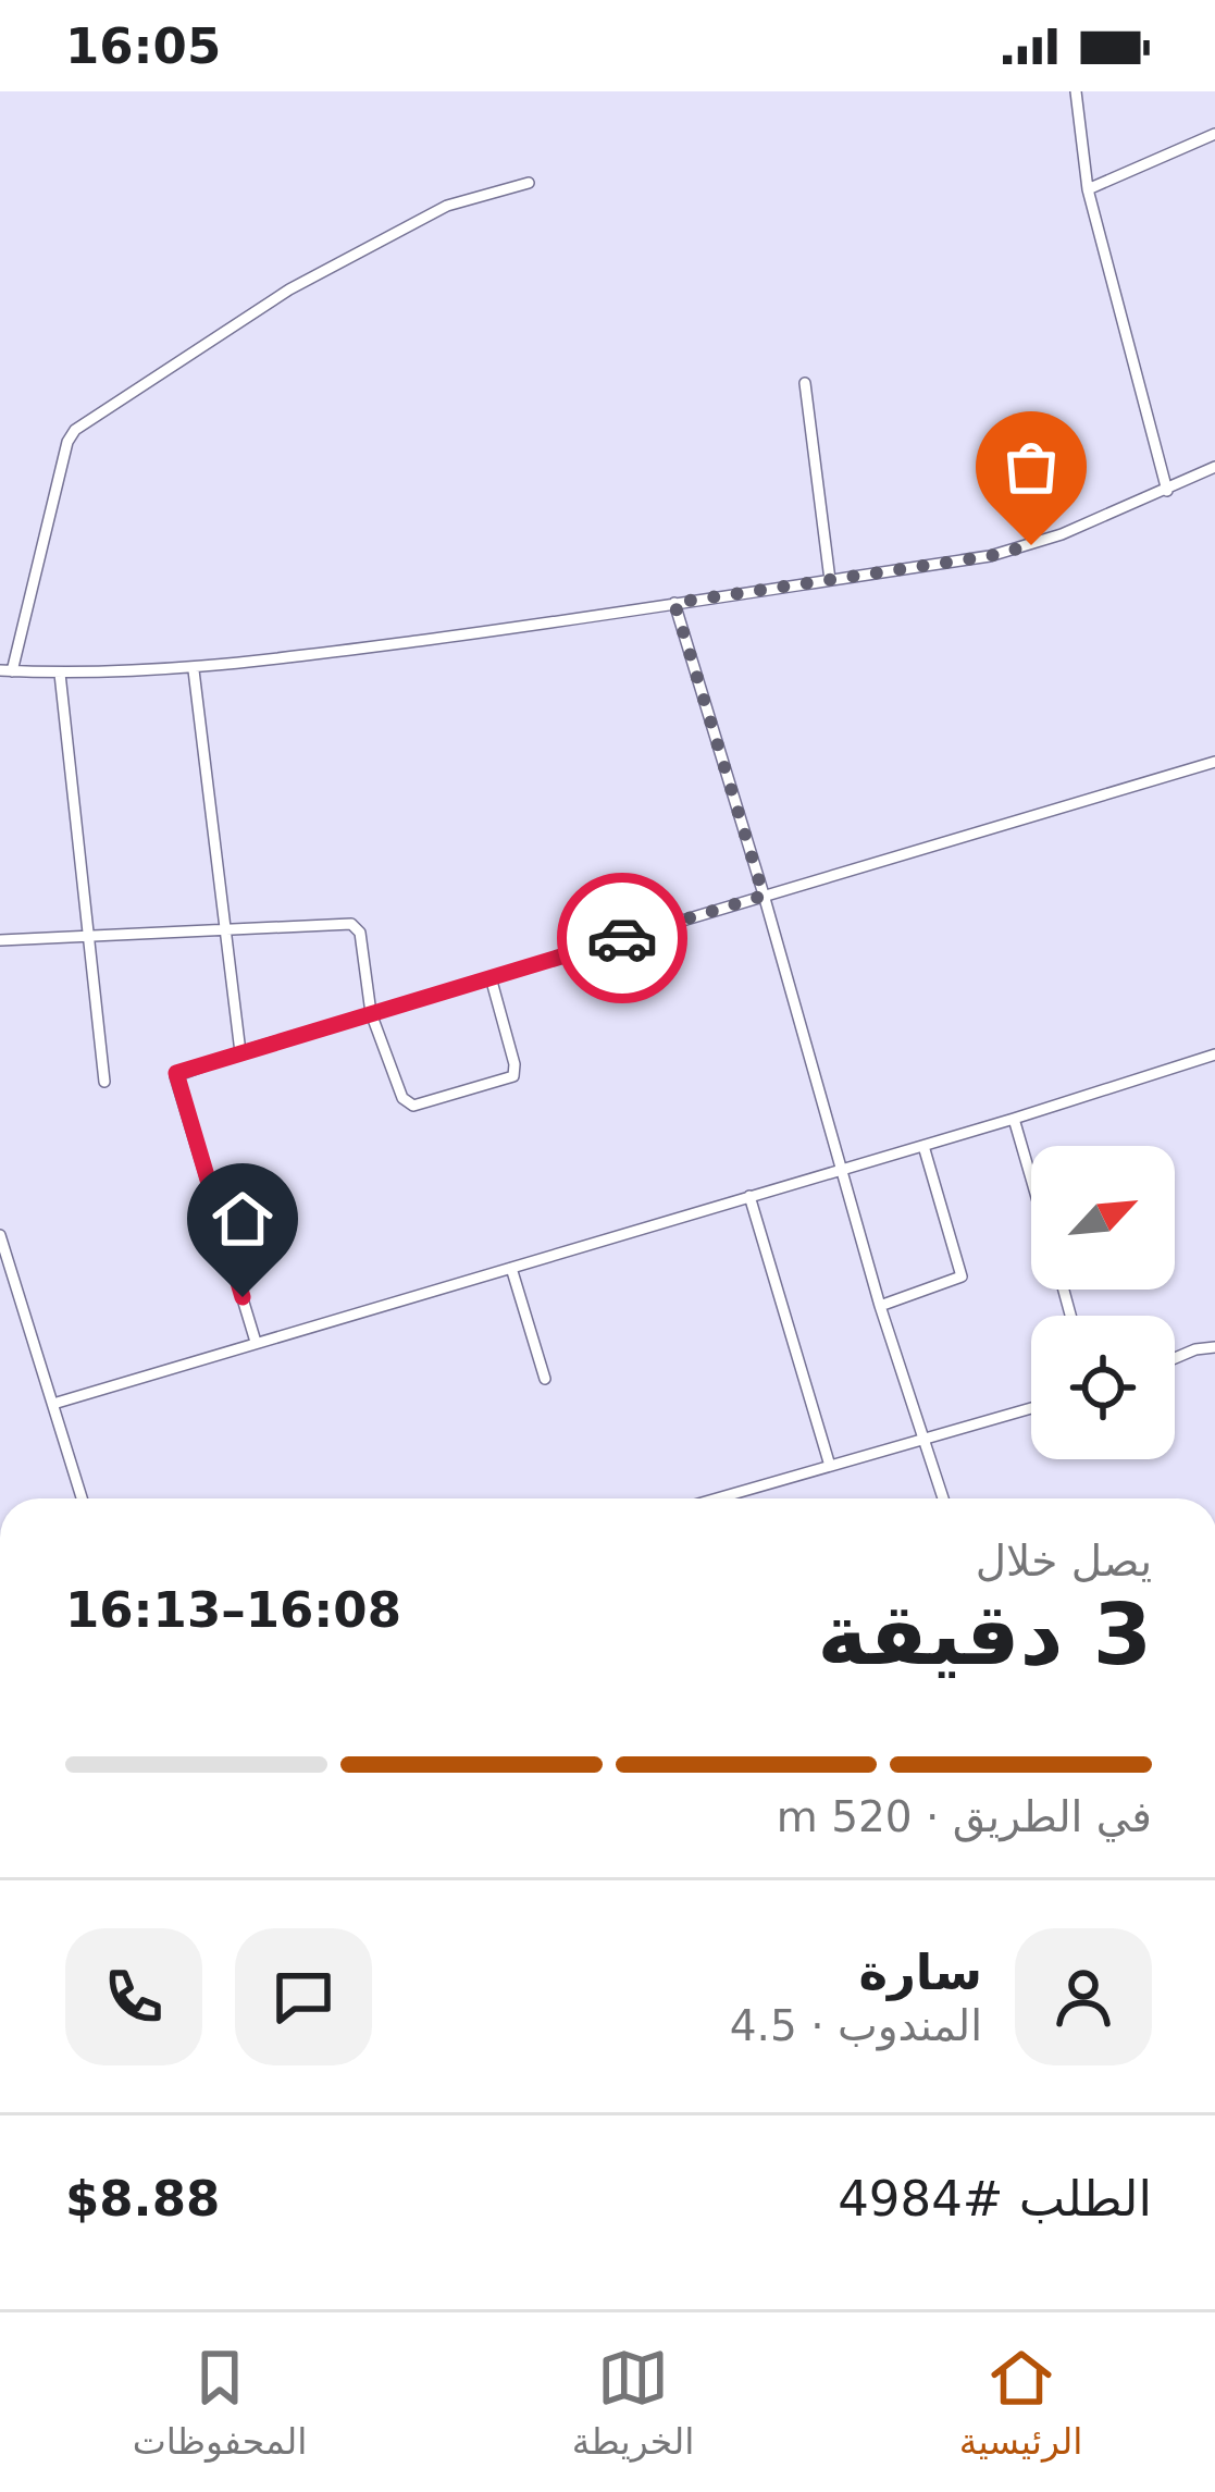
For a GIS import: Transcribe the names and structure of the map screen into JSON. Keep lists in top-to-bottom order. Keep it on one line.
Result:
{"north":"top right","page":{"status":"16:05","heading":["3 دقيقة","يصل خلال","16:08–16:13"],"panel":["سارة","المندوب · 4.5","الطلب #4984","$8.88"],"bar":"في الطريق · 520 m","tabs":["الرئيسية","الخريطة","المحفوظات"]}}
